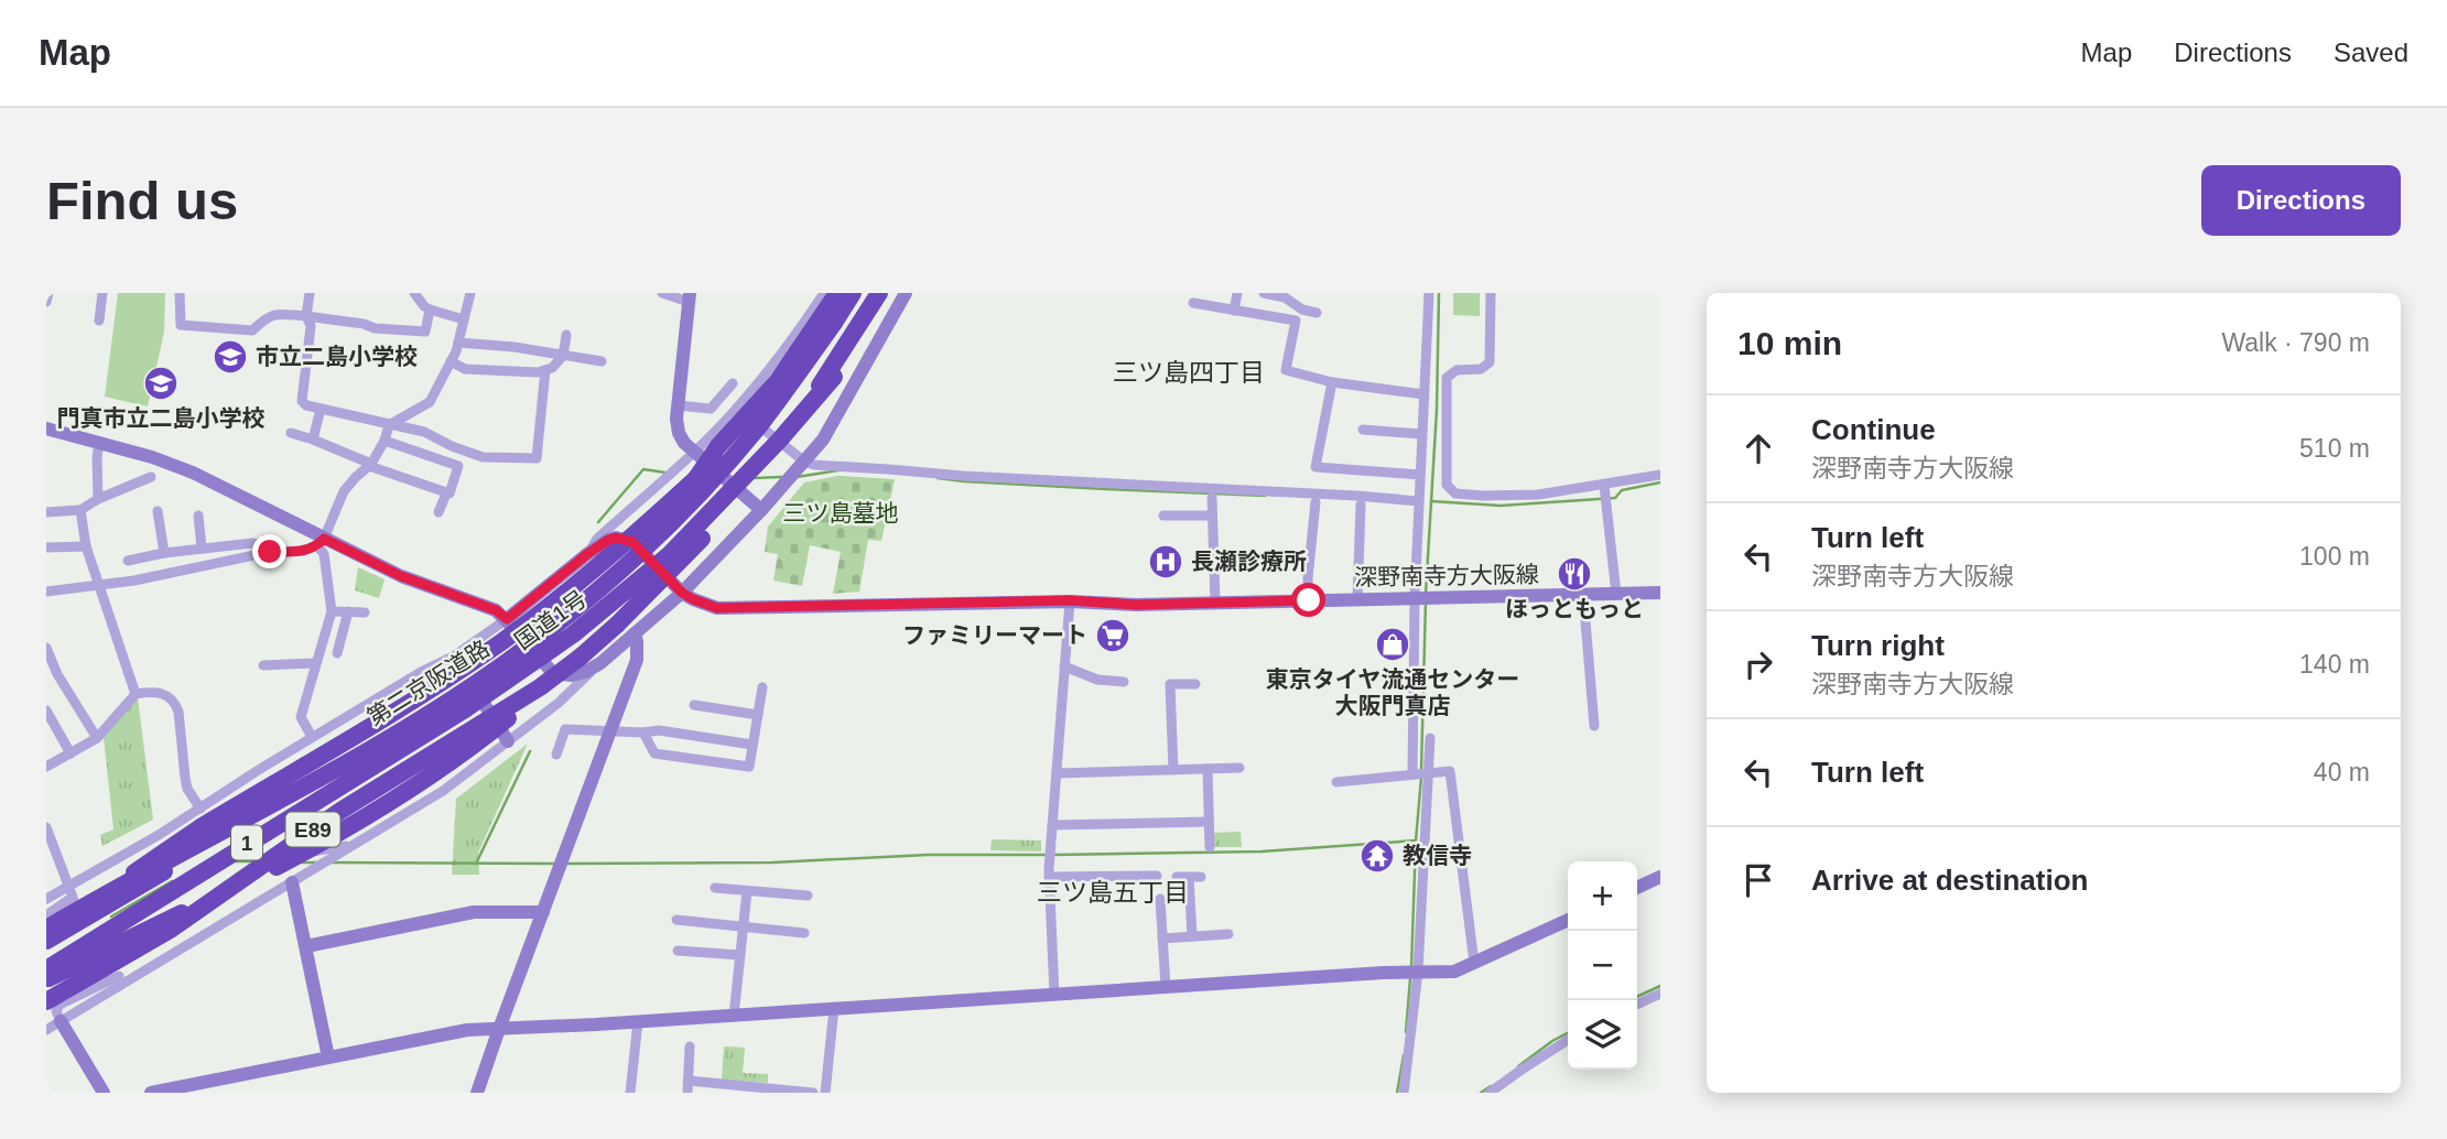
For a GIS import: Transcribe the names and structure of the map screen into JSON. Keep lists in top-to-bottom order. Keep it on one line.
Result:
{"streets":{"highway":["国道1号","第二京阪道路","E89","1"],"street":["深野南寺方大阪線"]},"districts":["三ツ島四丁目","三ツ島五丁目"],"parks":["三ツ島墓地"],"places":{"school or university":["市立二島小学校","門真市立二島小学校"],"hospital":["長瀬診療所"],"restaurant":["ほっともっと"],"supermarket":["ファミリーマート"],"shop":["東京タイヤ流通センター 大阪門真店"],"temple":["教信寺"]},"page":{"header":"Map","nav":["Map","Directions","Saved"],"buttons":"Directions","title":"Find us","heading":["10 min","Walk · 790 m"],"list":[["Continue","深野南寺方大阪線","510 m"],["Turn left","深野南寺方大阪線","100 m"],["Turn right","深野南寺方大阪線","140 m"],["Turn left","40 m"],"Arrive at destination"],"map_buttons":["+","−"]}}
